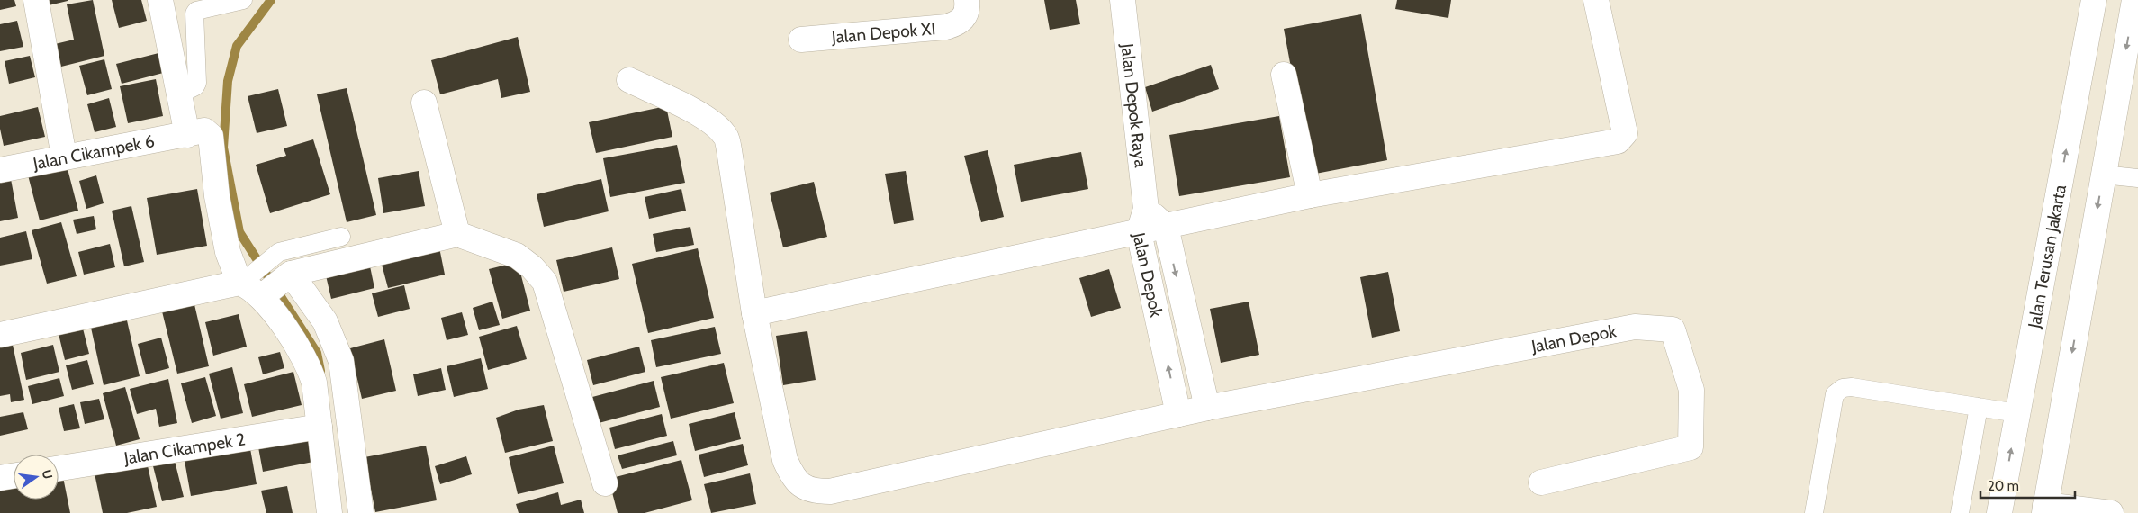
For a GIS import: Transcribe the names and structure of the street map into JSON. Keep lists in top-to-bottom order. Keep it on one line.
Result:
{"streets":{"street":["Jalan Depok XI","Jalan Depok Raya","Jalan Cikampek 6","Jalan Terusan Jakarta","Jalan Depok","Jalan Cikampek 2"]},"crossings":[["Jalan Depok Raya","Jalan Depok"]],"scale_bar":"20 m","north":"right"}
